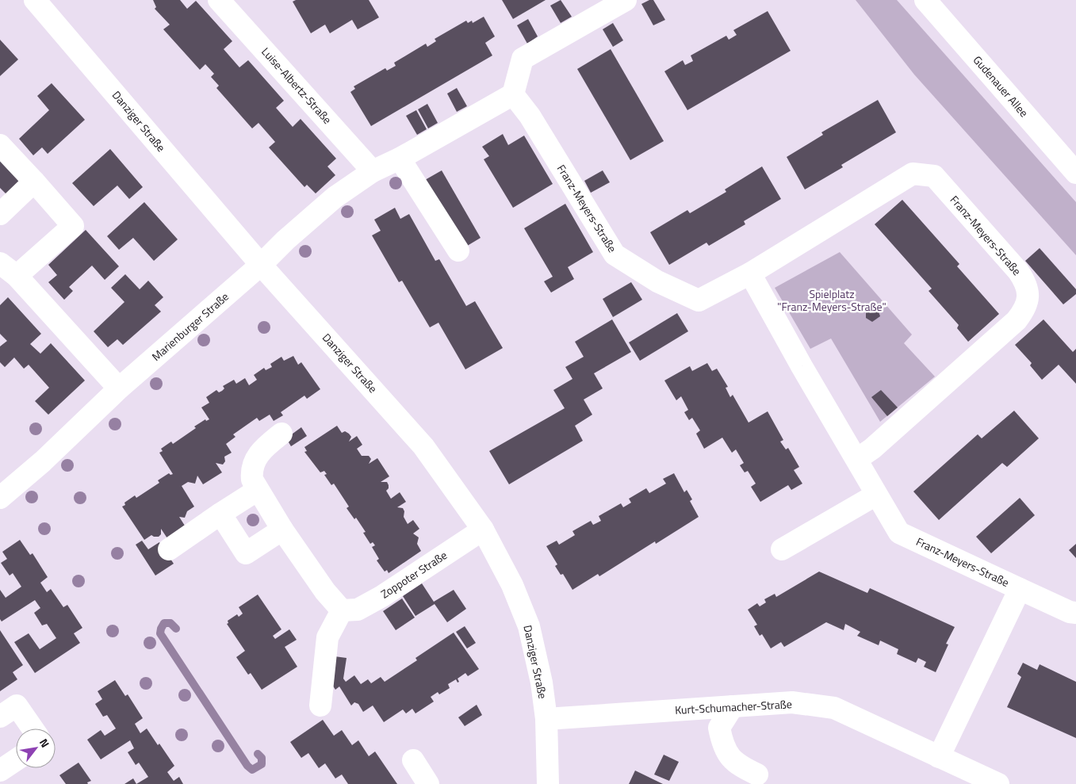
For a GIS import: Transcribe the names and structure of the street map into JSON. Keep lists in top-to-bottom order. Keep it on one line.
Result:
{"streets":{"street":["Luise-Albertz-Straße","Gudenauer Allee","Danziger Straße","Franz-Meyers-Straße","Marienburger Straße","Zoppoter Straße","Kurt-Schumacher-Straße"]},"crossings":[["Luise-Albertz-Straße","Marienburger Straße"],["Danziger Straße","Marienburger Straße"],["Danziger Straße","Zoppoter Straße"],["Danziger Straße","Kurt-Schumacher-Straße"],["Franz-Meyers-Straße","Marienburger Straße"],["Franz-Meyers-Straße","Kurt-Schumacher-Straße"]],"parks":["Spielplatz \"Franz-Meyers-Straße\""],"north":"top right"}
